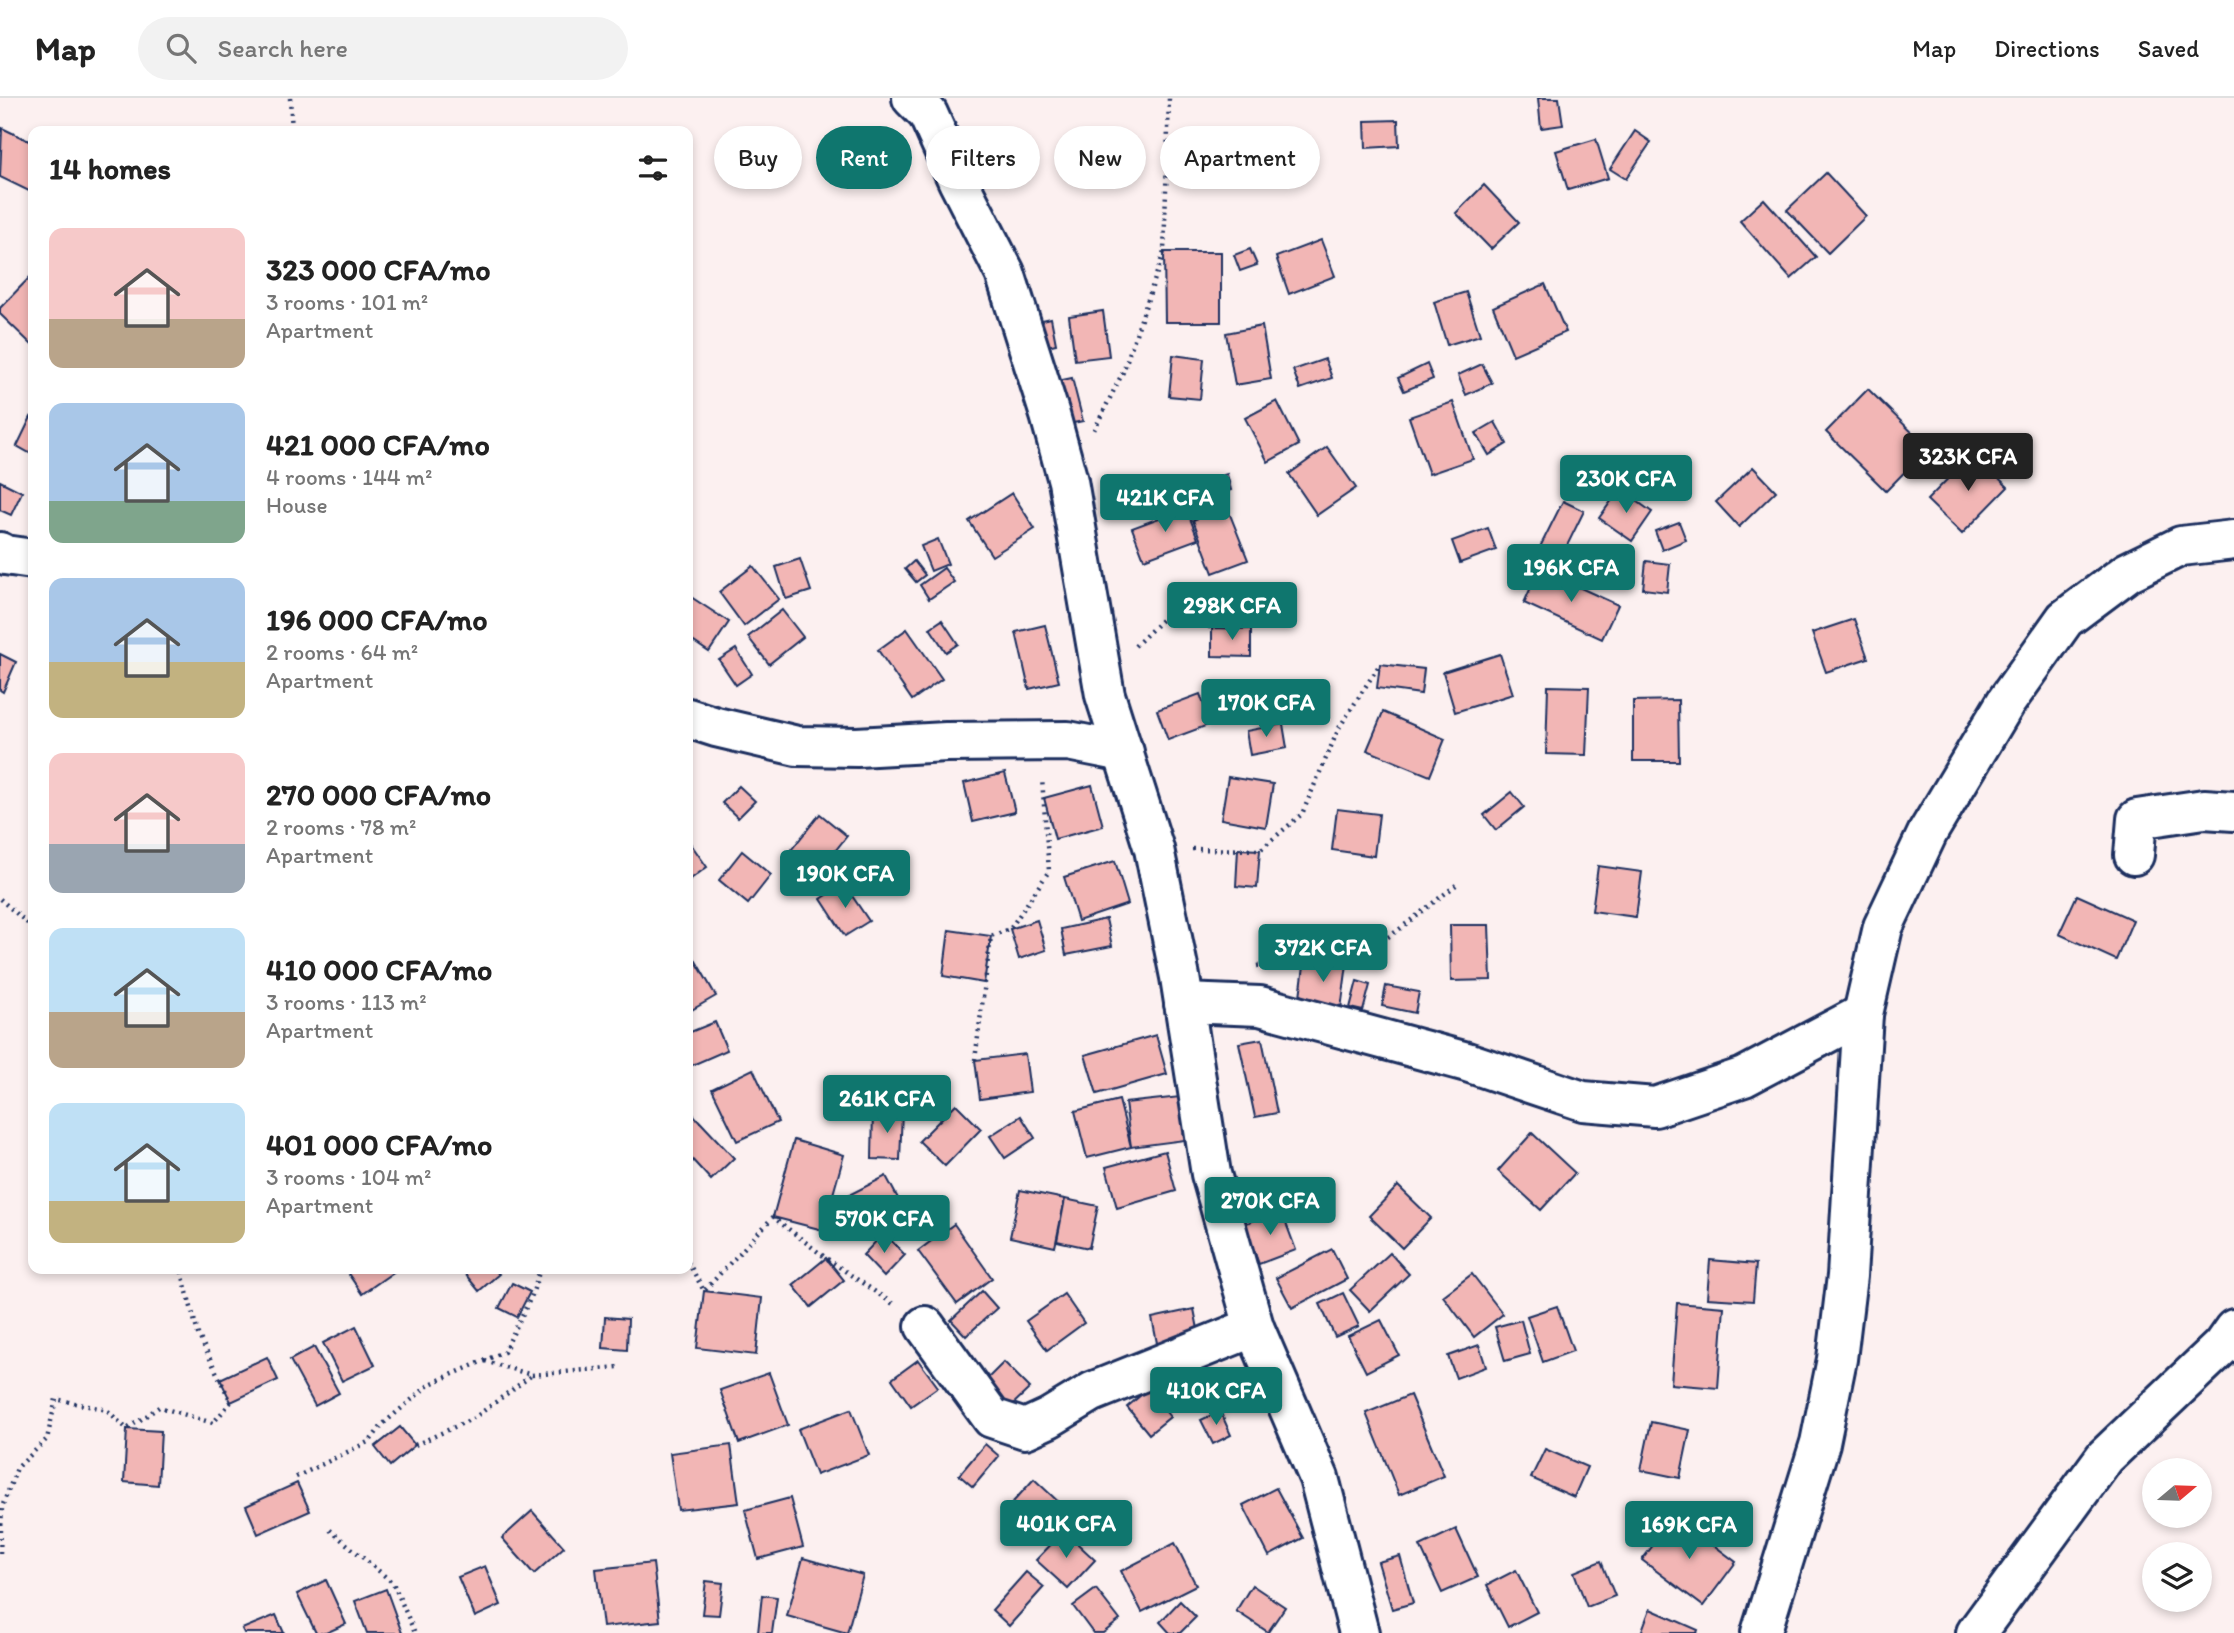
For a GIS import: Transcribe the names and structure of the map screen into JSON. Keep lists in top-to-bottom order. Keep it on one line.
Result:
{"north":"right","page":{"header":"Map","search":"Search here","nav":["Map","Directions","Saved"],"chip":["Buy","Rent","Filters","New","Apartment"],"heading":"14 homes","list":[{"name":"323 000 CFA/mo","note":"3 rooms · 101 m² · Apartment"},{"name":"421 000 CFA/mo","note":"4 rooms · 144 m² · House"},{"name":"196 000 CFA/mo","note":"2 rooms · 64 m² · Apartment"},{"name":"270 000 CFA/mo","note":"2 rooms · 78 m² · Apartment"},{"name":"410 000 CFA/mo","note":"3 rooms · 113 m² · Apartment"},{"name":"401 000 CFA/mo","note":"3 rooms · 104 m² · Apartment"}],"price":["323K CFA","230K CFA","421K CFA","196K CFA","298K CFA","170K CFA","190K CFA","372K CFA","261K CFA","270K CFA","570K CFA","410K CFA","401K CFA","169K CFA"]}}
